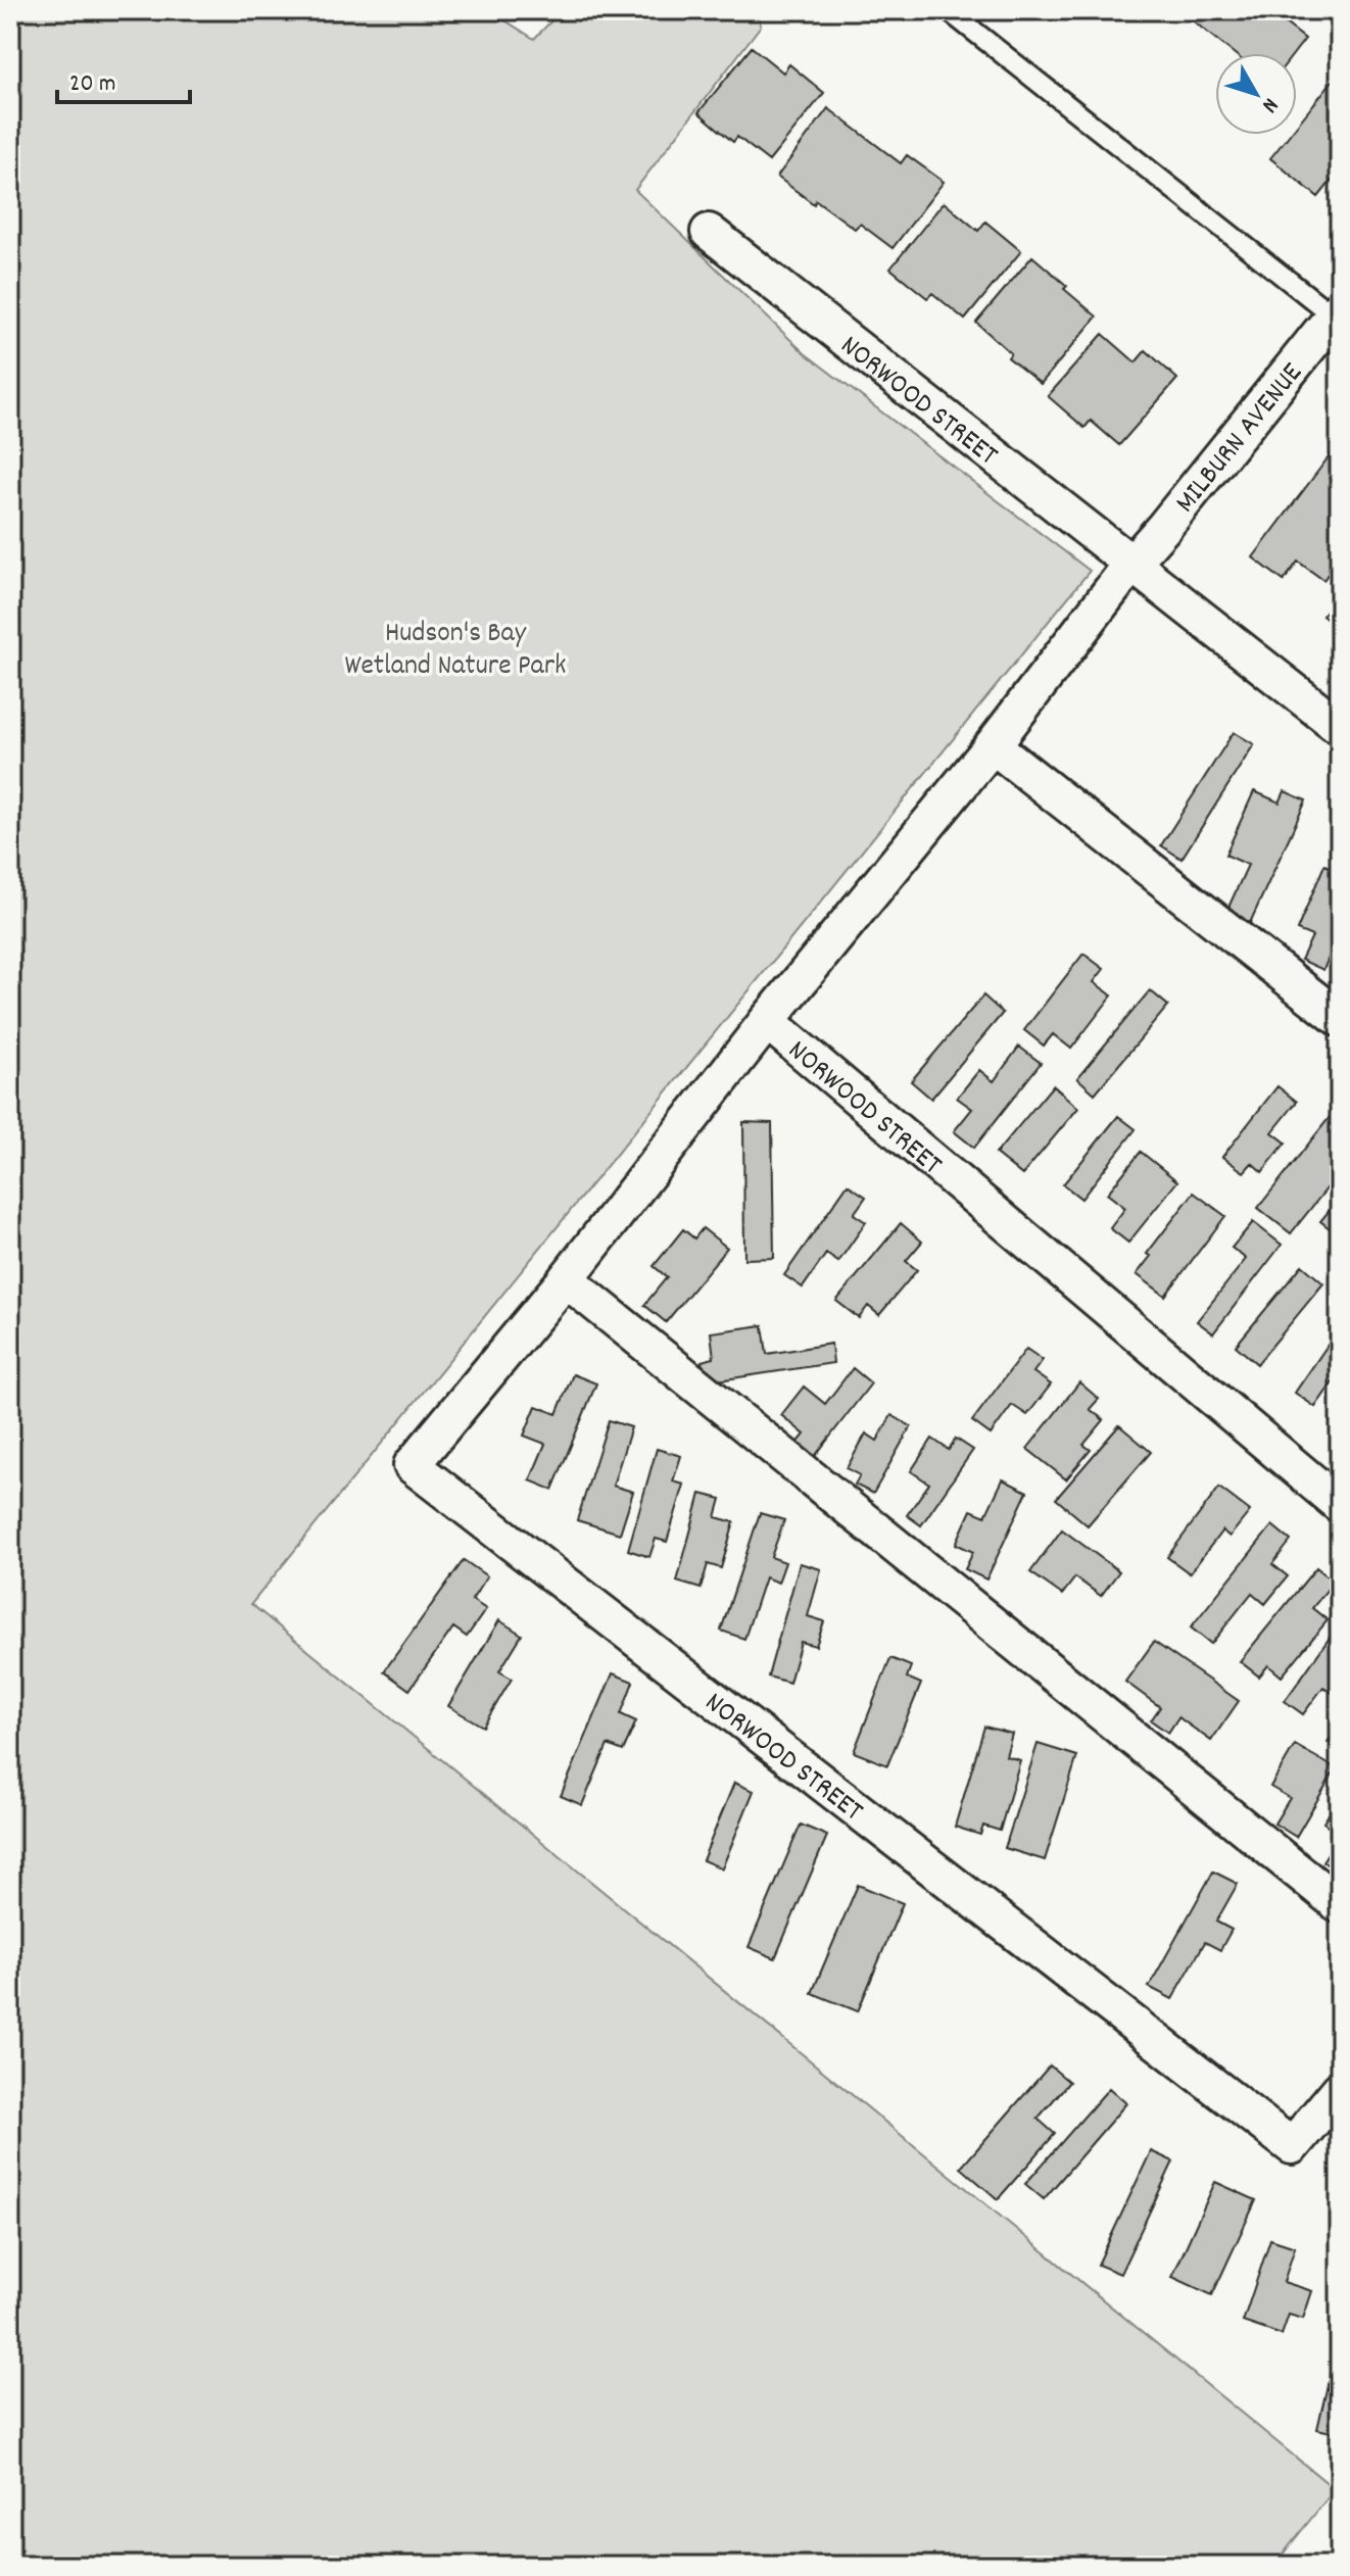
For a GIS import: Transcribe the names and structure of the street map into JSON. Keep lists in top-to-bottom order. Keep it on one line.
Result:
{"streets":{"street":["NORWOOD STREET","MILBURN AVENUE"]},"crossings":[["NORWOOD STREET","MILBURN AVENUE"]],"parks":["Hudson's Bay Wetland Nature Park"],"scale_bar":"20 m","north":"bottom right"}
